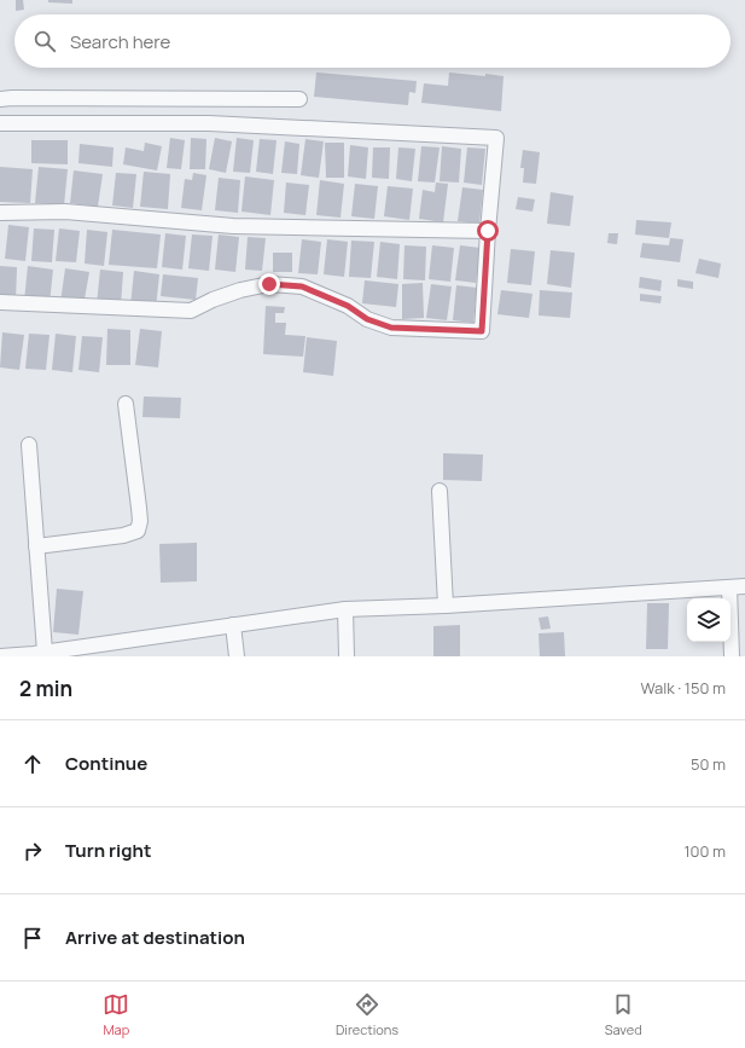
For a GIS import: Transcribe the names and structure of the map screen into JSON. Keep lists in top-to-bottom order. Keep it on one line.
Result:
{"page":{"search":"Search here","heading":["2 min","Walk · 150 m"],"list":[["Continue","50 m"],["Turn right","100 m"],"Arrive at destination"],"nav":["Map","Directions","Saved"]}}
